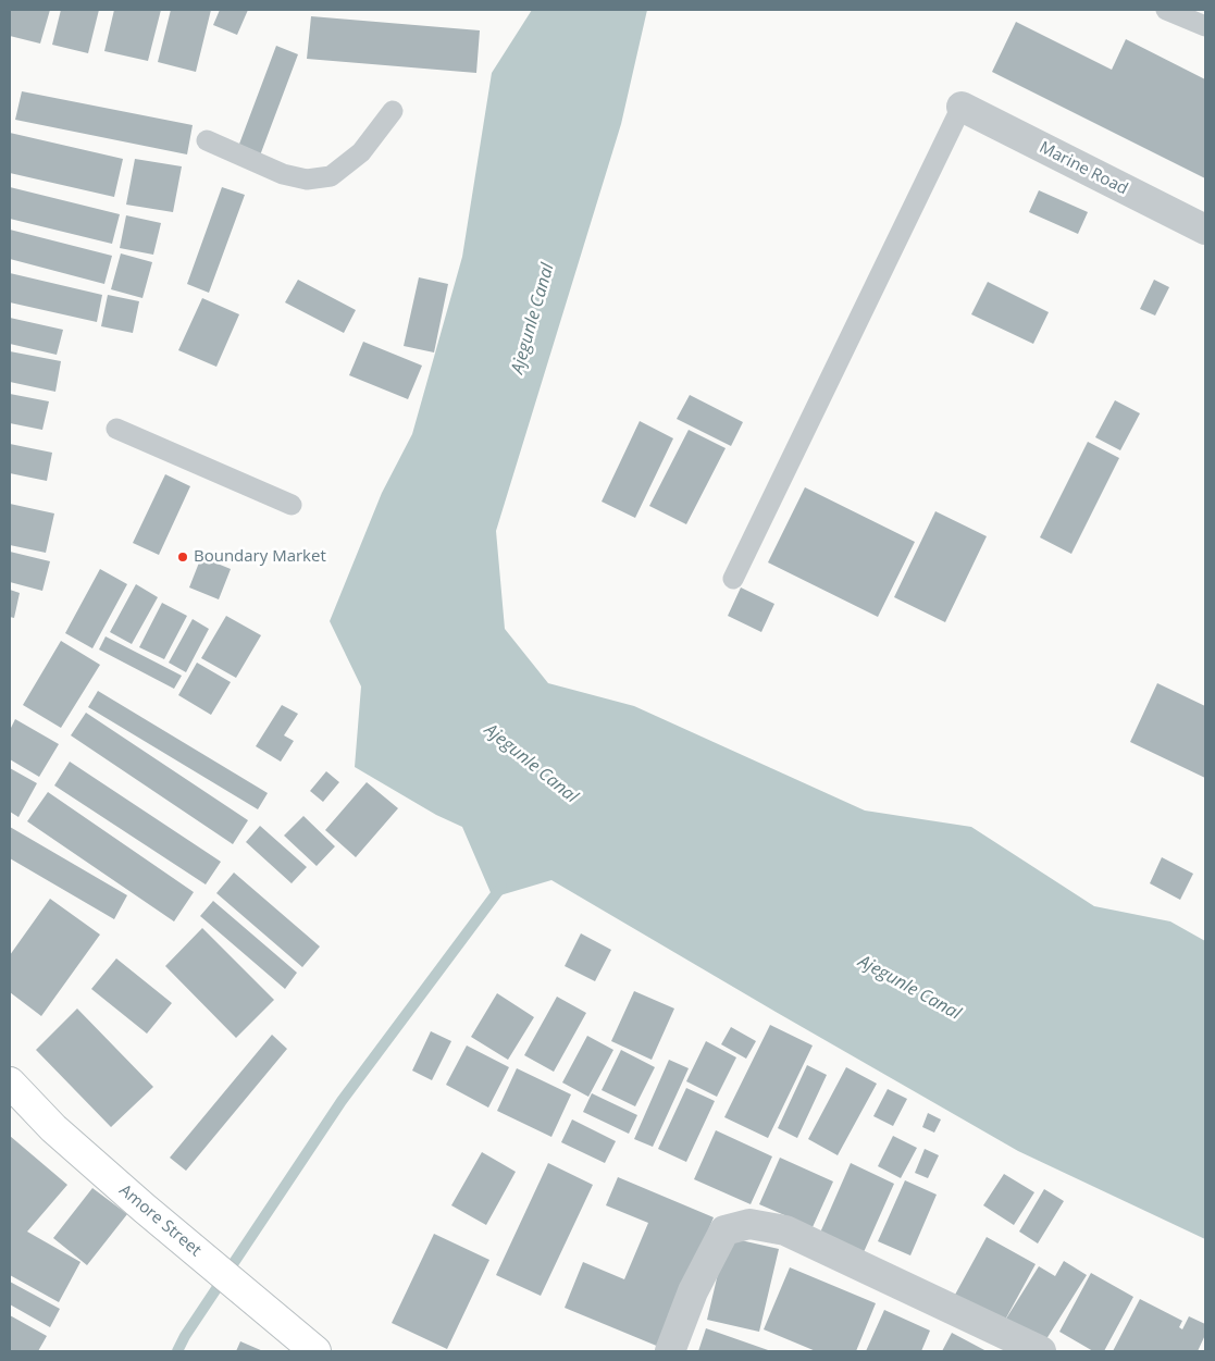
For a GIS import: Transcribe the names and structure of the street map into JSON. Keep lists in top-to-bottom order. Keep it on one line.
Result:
{"streets":{"main road":["Amore Street"],"street":["Marine Road"]},"water":["Ajegunle Canal"],"places":["Boundary Market"]}
